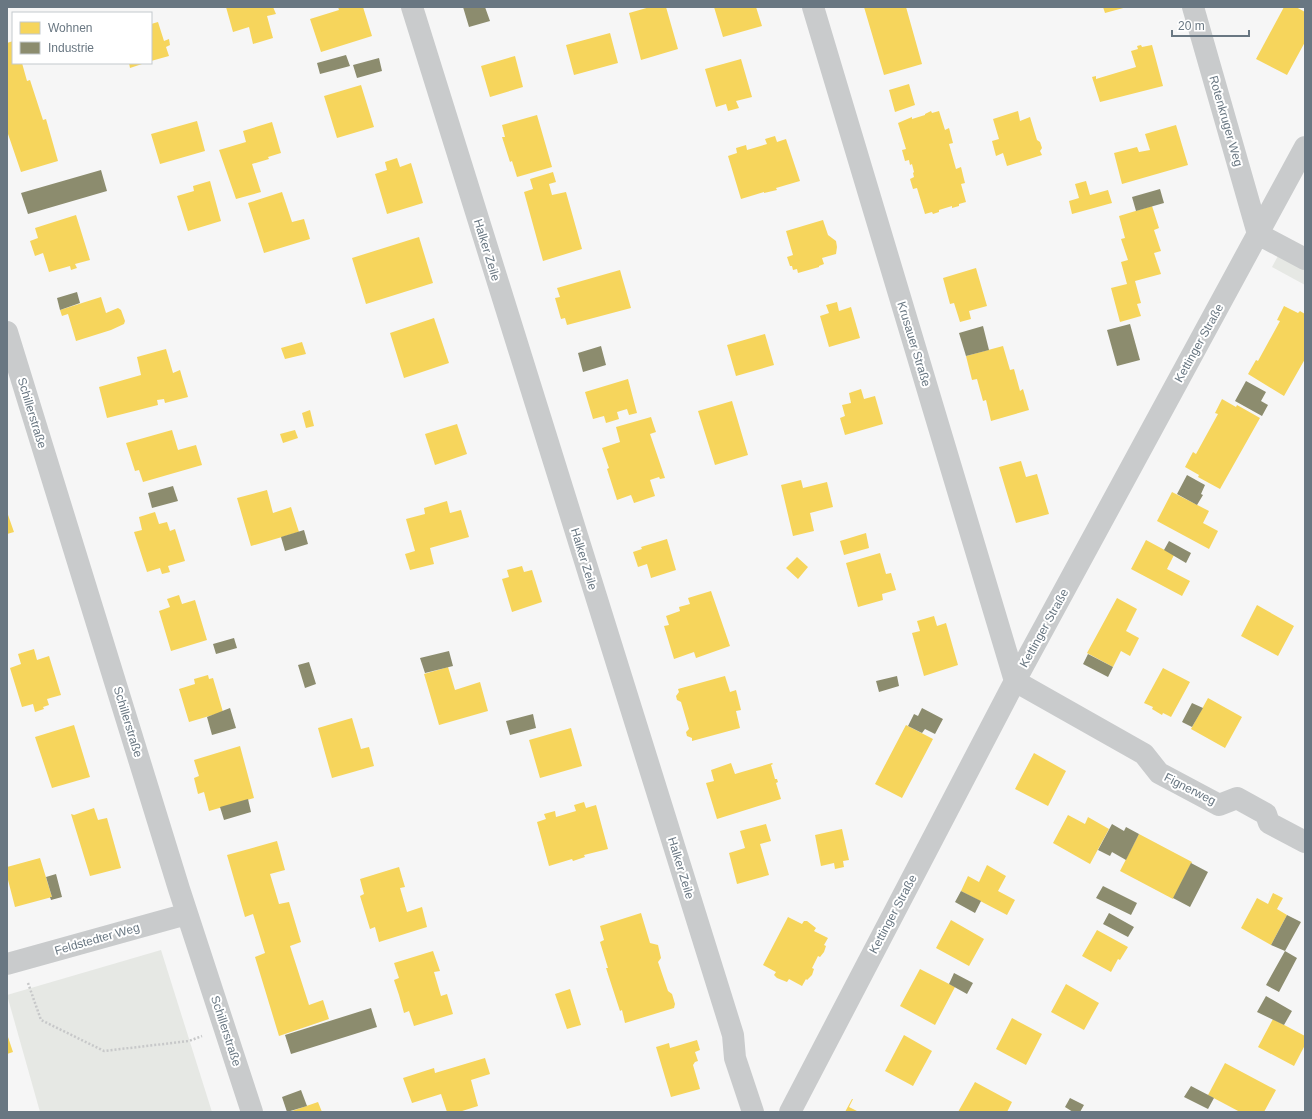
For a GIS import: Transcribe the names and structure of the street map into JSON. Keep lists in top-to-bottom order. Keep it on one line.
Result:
{"streets":{"street":["Rotenkruger Weg","Halker Zeile","Kettinger Straße","Krusauer Straße","Schillerstraße","Fignerweg","Feldstedter Weg"]},"crossings":[["Rotenkruger Weg","Kettinger Straße"],["Kettinger Straße","Krusauer Straße"],["Kettinger Straße","Fignerweg"],["Krusauer Straße","Fignerweg"],["Schillerstraße","Feldstedter Weg"]],"legend":["Wohnen","Industrie"],"scale_bar":"20 m"}
